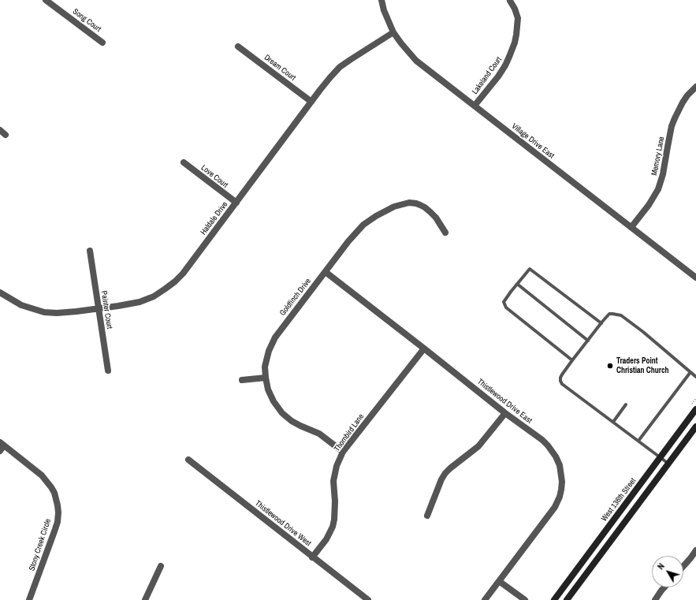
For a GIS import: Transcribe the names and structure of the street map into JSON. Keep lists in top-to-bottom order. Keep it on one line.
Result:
{"streets":{"street":["Song Court","Dream Court","Lakeland Court","Village Drive East","Memory Lane","Love Court","Haldale Drive","Goldfinch Drive","Painter Court","Thistlewood Drive East","Thornbird Lane","West 136th Street","Thistlewood Drive West","Stony Creek Circle"]},"crossings":[["Dream Court","Haldale Drive"],["Lakeland Court","Village Drive East"],["Village Drive East","Memory Lane"],["Village Drive East","Haldale Drive"],["Love Court","Haldale Drive"],["Haldale Drive","Painter Court"],["Goldfinch Drive","Thistlewood Drive East"],["Goldfinch Drive","Thornbird Lane"],["Thistlewood Drive East","Thornbird Lane"],["Thornbird Lane","Thistlewood Drive West"]],"places":["Traders Point Christian Church"],"north":"top left"}
